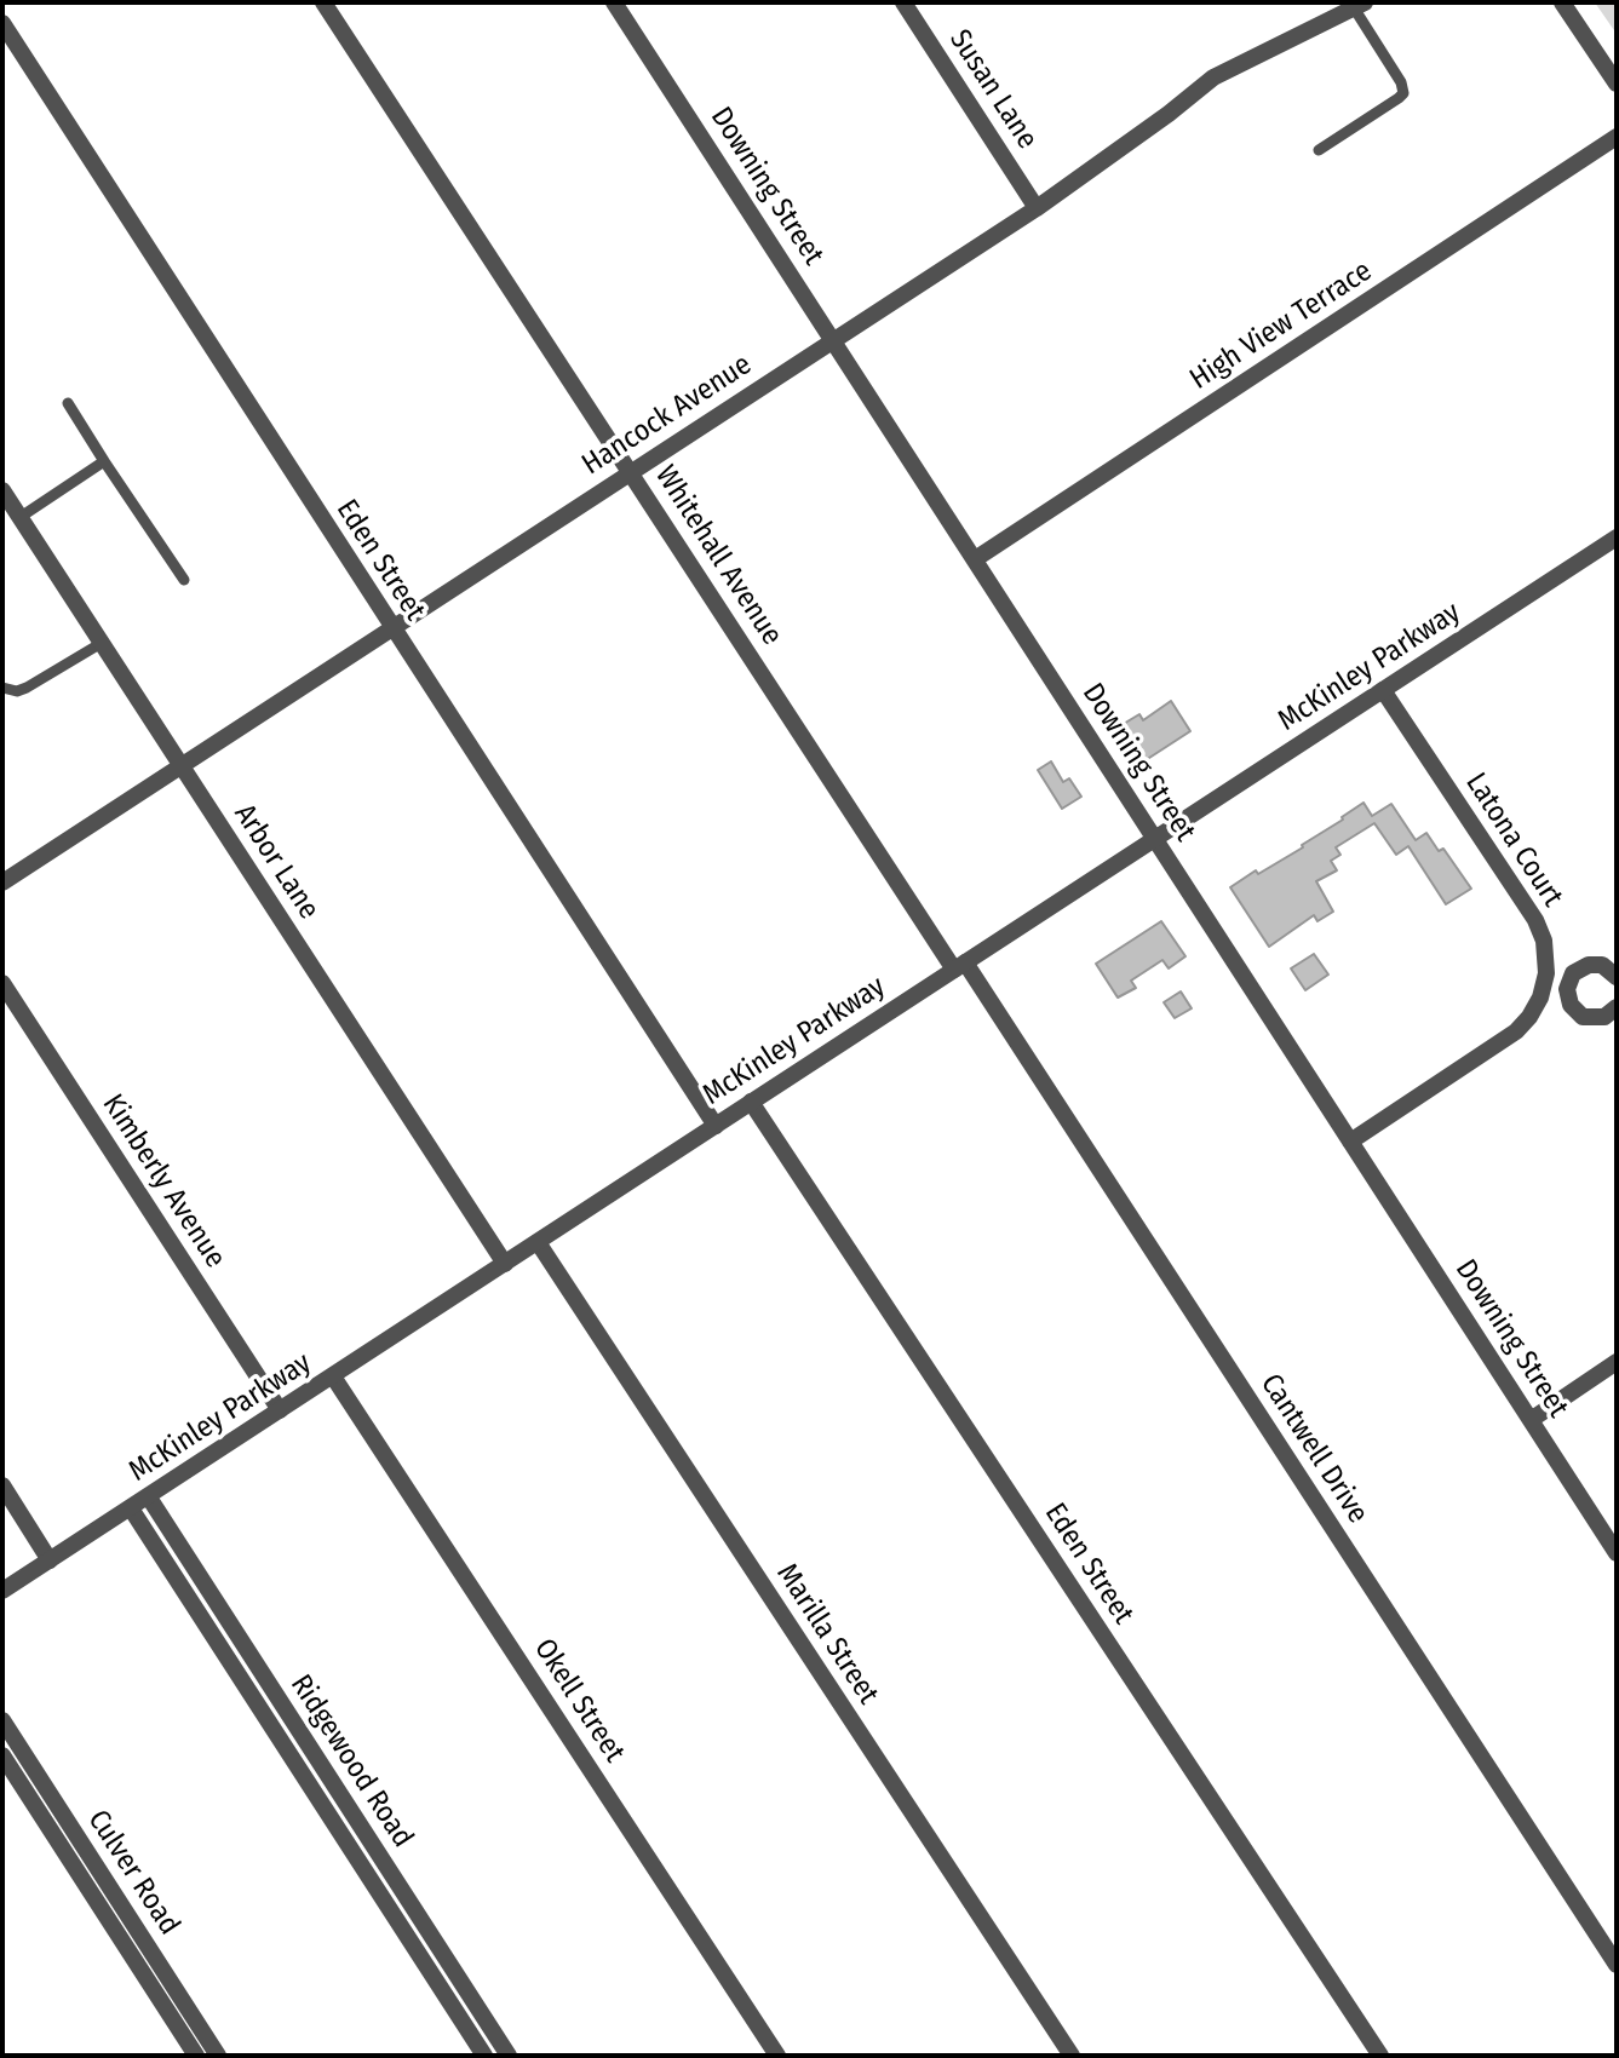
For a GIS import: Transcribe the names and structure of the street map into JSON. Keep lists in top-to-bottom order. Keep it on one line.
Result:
{"streets":{"street":["Susan Lane","Downing Street","High View Terrace","Hancock Avenue","Whitehall Avenue","Eden Street","McKinley Parkway","Latona Court","Arbor Lane","Kimberly Avenue","Cantwell Drive","Marilla Street","Okell Street","Ridgewood Road","Culver Road"]},"crossings":[["Susan Lane","Hancock Avenue"],["Downing Street","High View Terrace"],["Downing Street","Hancock Avenue"],["Downing Street","McKinley Parkway"],["Hancock Avenue","Whitehall Avenue"],["Hancock Avenue","Eden Street"],["Hancock Avenue","Arbor Lane"],["Whitehall Avenue","McKinley Parkway"],["Whitehall Avenue","Cantwell Drive"],["Eden Street","McKinley Parkway"],["McKinley Parkway","Latona Court"],["McKinley Parkway","Arbor Lane"],["McKinley Parkway","Kimberly Avenue"],["McKinley Parkway","Cantwell Drive"],["McKinley Parkway","Marilla Street"],["McKinley Parkway","Okell Street"],["McKinley Parkway","Ridgewood Road"]]}
